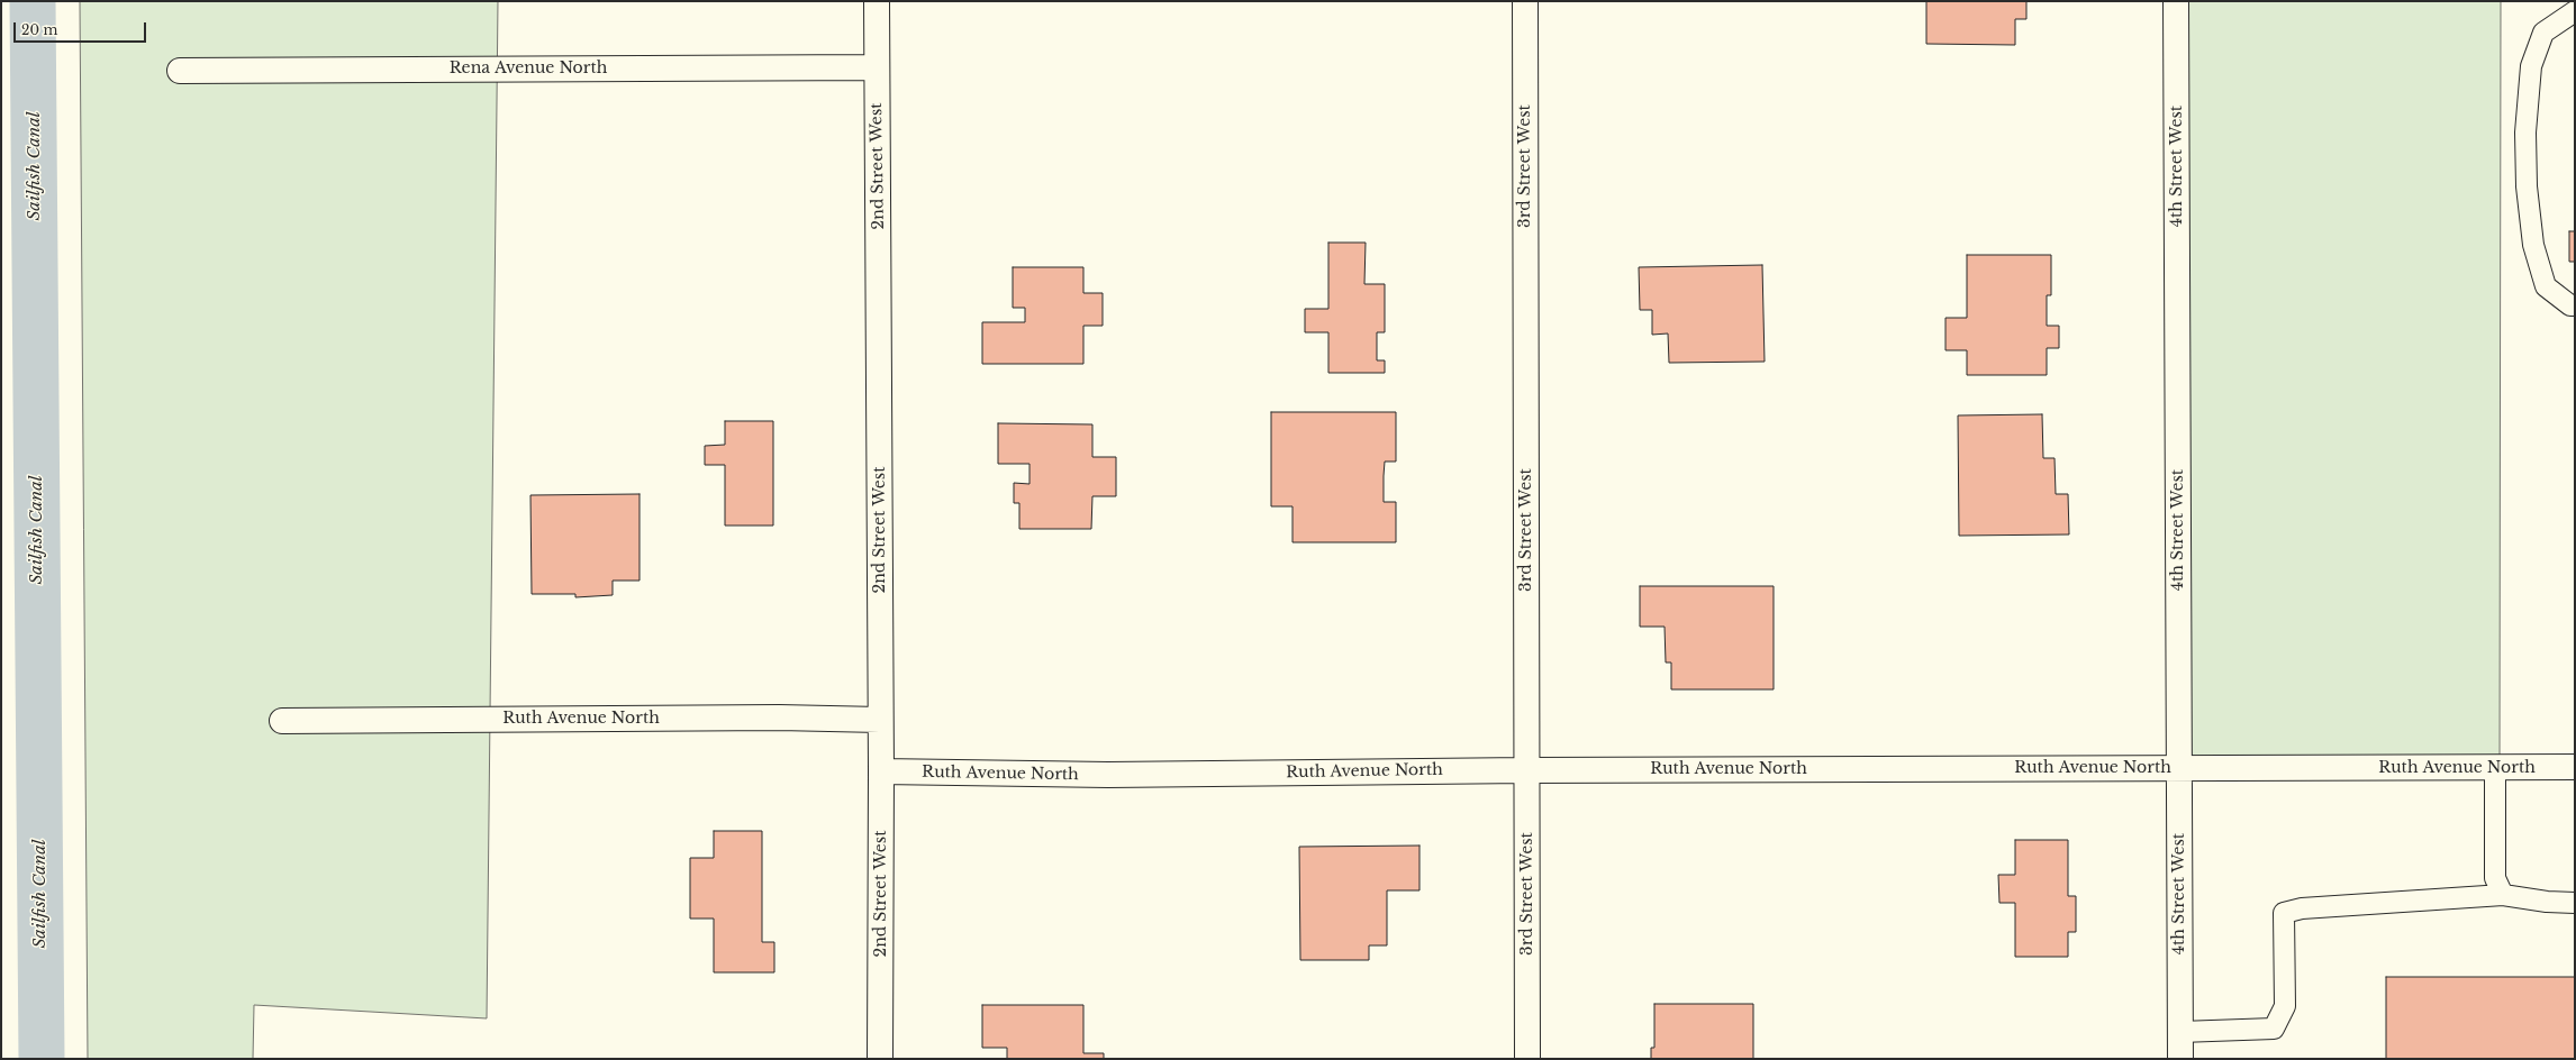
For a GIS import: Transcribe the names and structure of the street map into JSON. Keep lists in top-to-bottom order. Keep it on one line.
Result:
{"streets":{"street":["Rena Avenue North","2nd Street West","3rd Street West","4th Street West","Ruth Avenue North"]},"crossings":[["Rena Avenue North","2nd Street West"],["2nd Street West","Ruth Avenue North"],["3rd Street West","Ruth Avenue North"],["4th Street West","Ruth Avenue North"]],"water":["Sailfish Canal"],"scale_bar":"20 m"}
